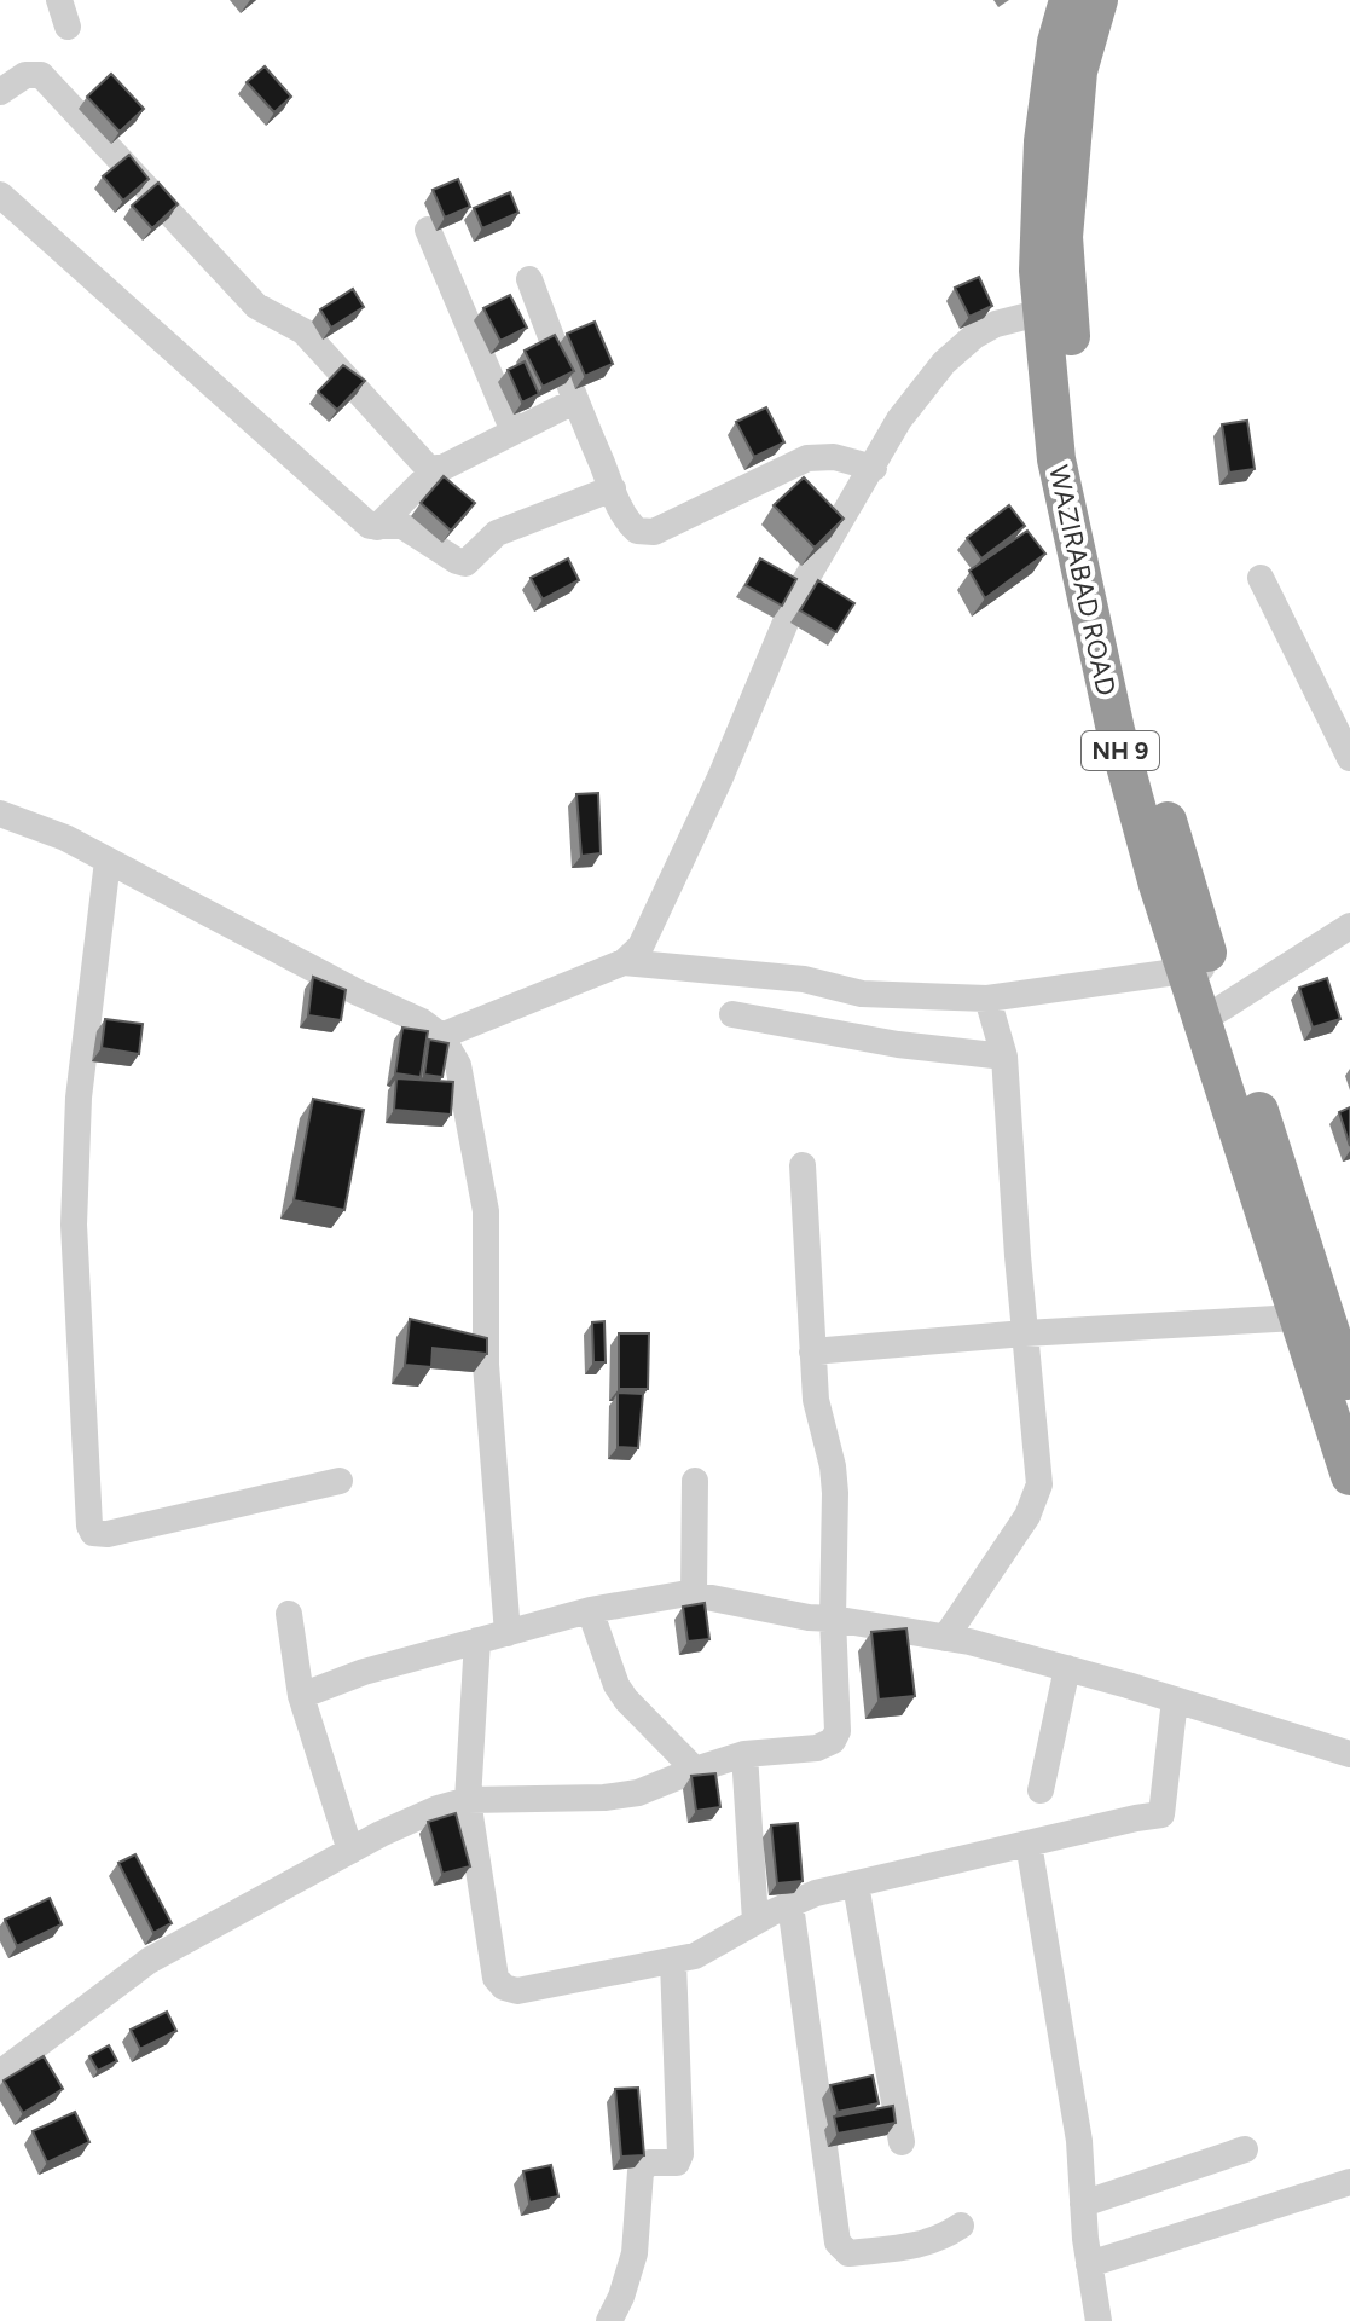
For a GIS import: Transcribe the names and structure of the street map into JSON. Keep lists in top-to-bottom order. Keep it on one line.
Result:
{"streets":{"highway":["WAZIRABAD ROAD","NH 9"]}}
